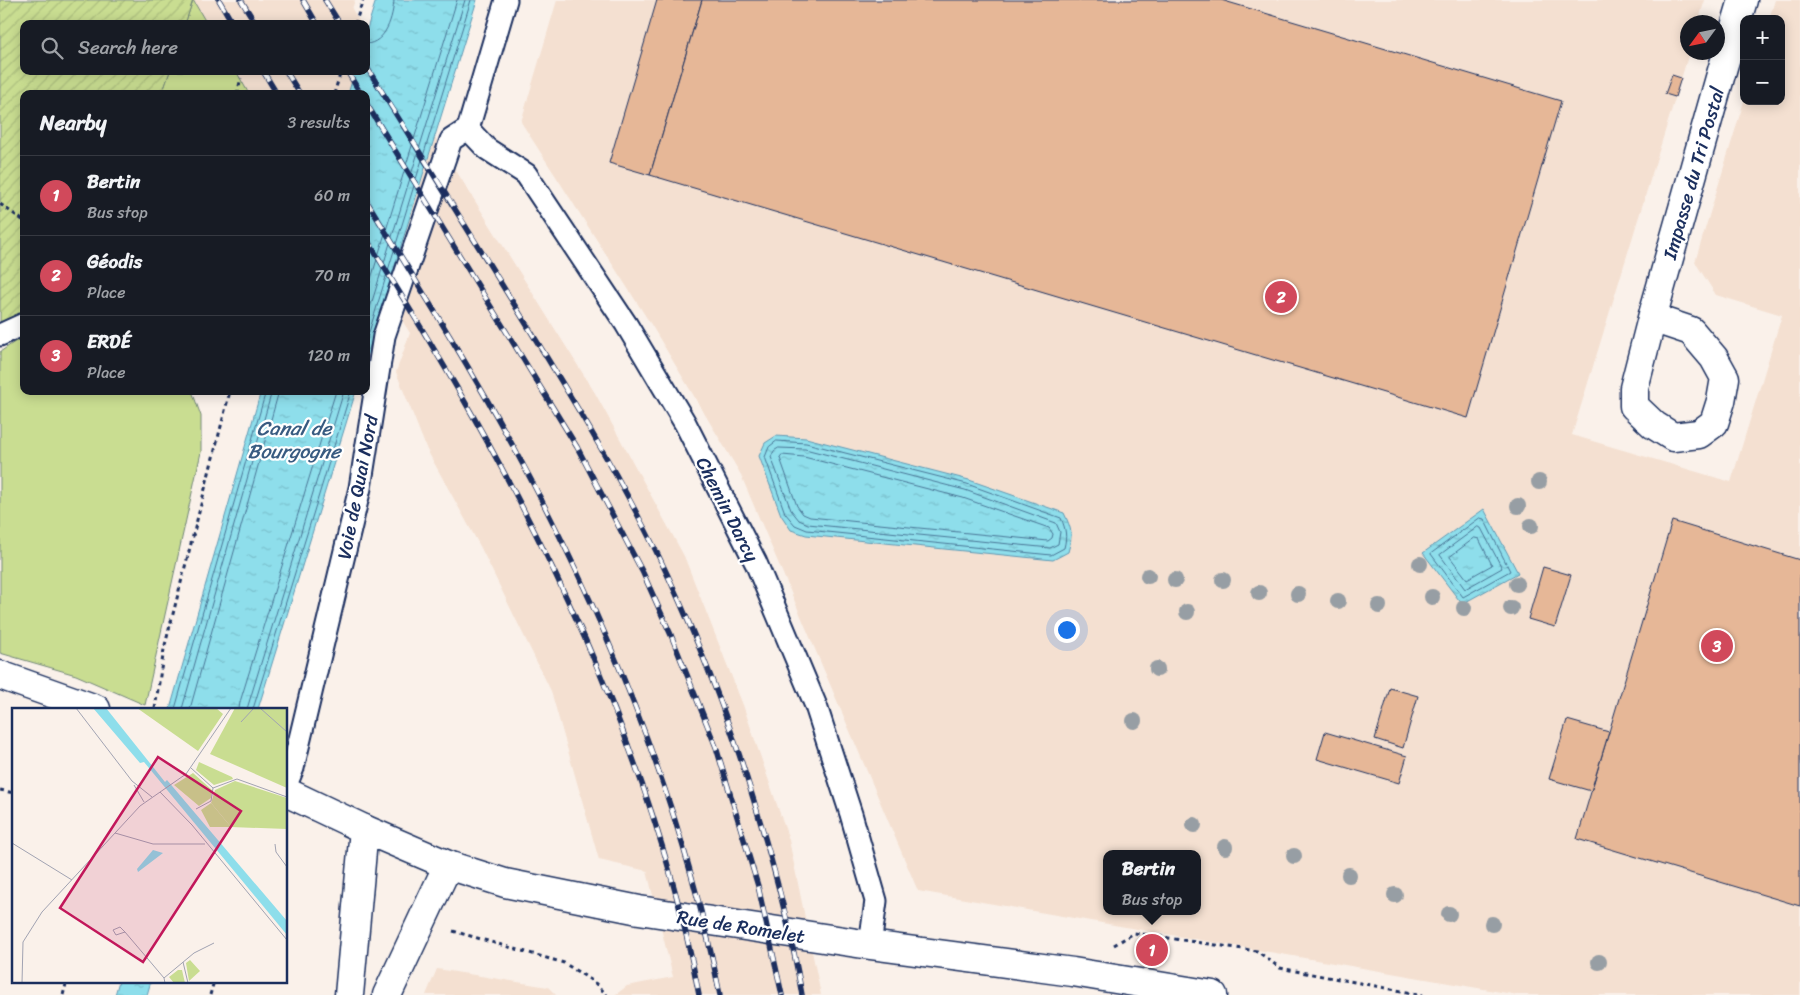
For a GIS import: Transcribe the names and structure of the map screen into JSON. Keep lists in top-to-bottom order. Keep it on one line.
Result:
{"streets":{"street":["Impasse du Tri Postal","Rue de Romelet"],"lane":["Voie de Quai Nord","Chemin Darcy"]},"crossings":[["Voie de Quai Nord","Chemin Darcy"],["Chemin Darcy","Rue de Romelet"]],"water":["Canal de Bourgogne"],"north":"bottom left","page":{"map_buttons":["+","−"],"search":"Search here","heading":["Nearby","3 results"],"list":[{"mark":"1","name":"Bertin","note":"Bus stop","value":"60 m"},{"mark":"2","name":"Géodis","note":"Place","value":"70 m"},{"mark":"3","name":"ERDÉ","note":"Place","value":"120 m"}],"pins":["2","3","1"],"popup":["Bertin","Bus stop"]}}
